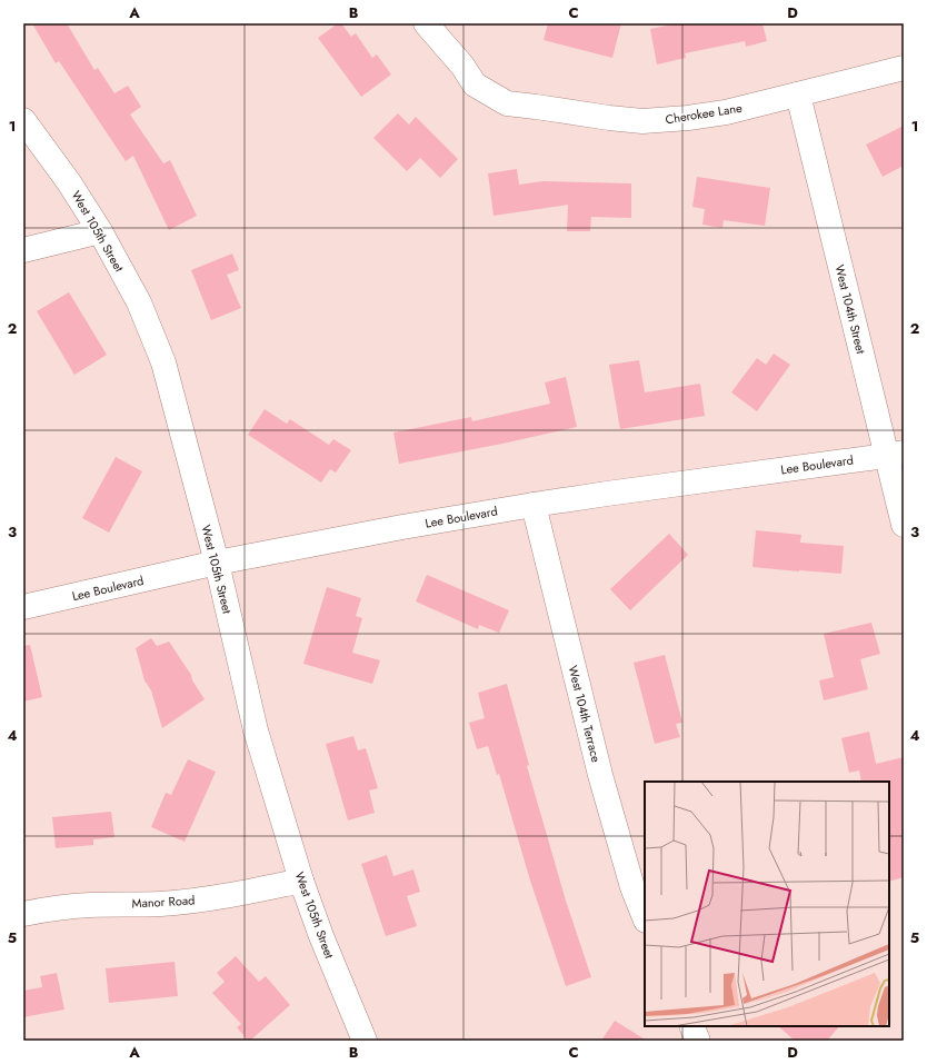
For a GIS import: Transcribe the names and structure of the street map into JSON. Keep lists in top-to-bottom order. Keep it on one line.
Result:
{"streets":{"street":["Cherokee Lane","West 105th Street","West 104th Street","Lee Boulevard","West 104th Terrace","Manor Road"]},"crossings":[["Cherokee Lane","West 104th Street"],["West 105th Street","Lee Boulevard"],["West 105th Street","Manor Road"],["West 104th Street","Lee Boulevard"],["Lee Boulevard","West 104th Terrace"]],"grid":{"columns":["A","B","C","D"],"rows":["1","2","3","4","5"]}}
